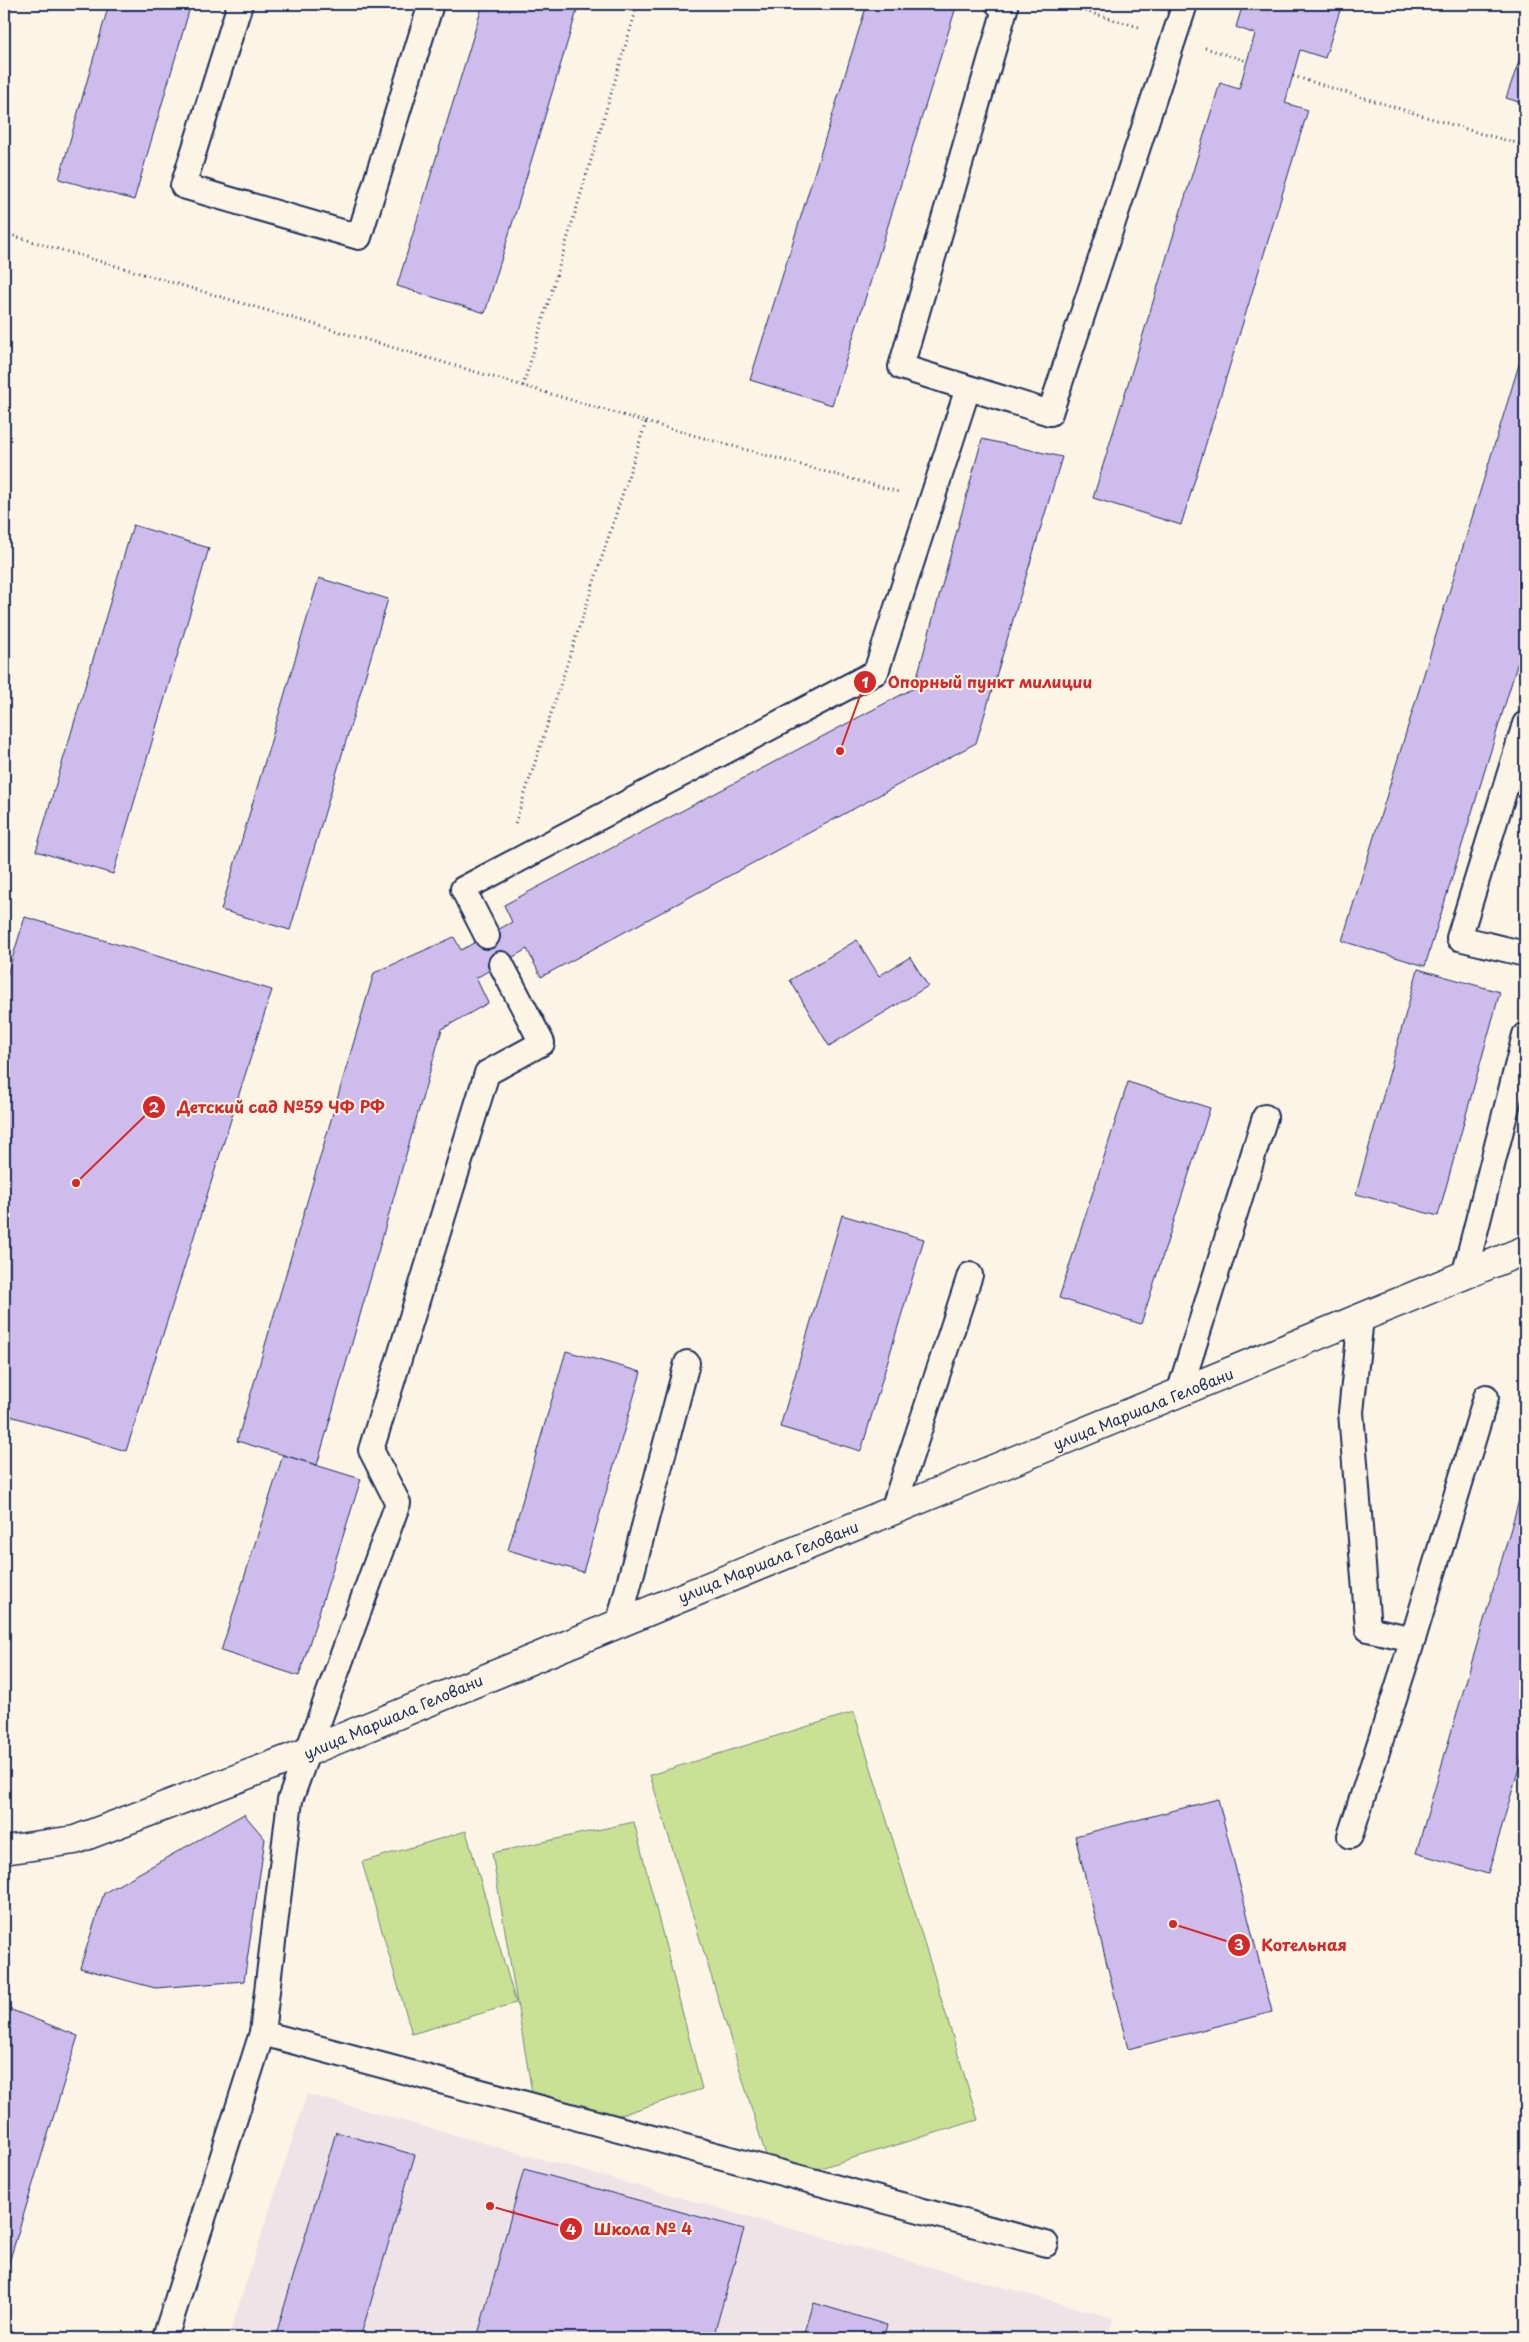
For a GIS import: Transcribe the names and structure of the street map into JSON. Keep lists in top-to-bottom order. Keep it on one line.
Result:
{"streets":{"street":["улица Маршала Геловани"]},"places":["Опорный пункт милиции","Детский сад №59 ЧФ РФ","Котельная","Школа № 4"]}
